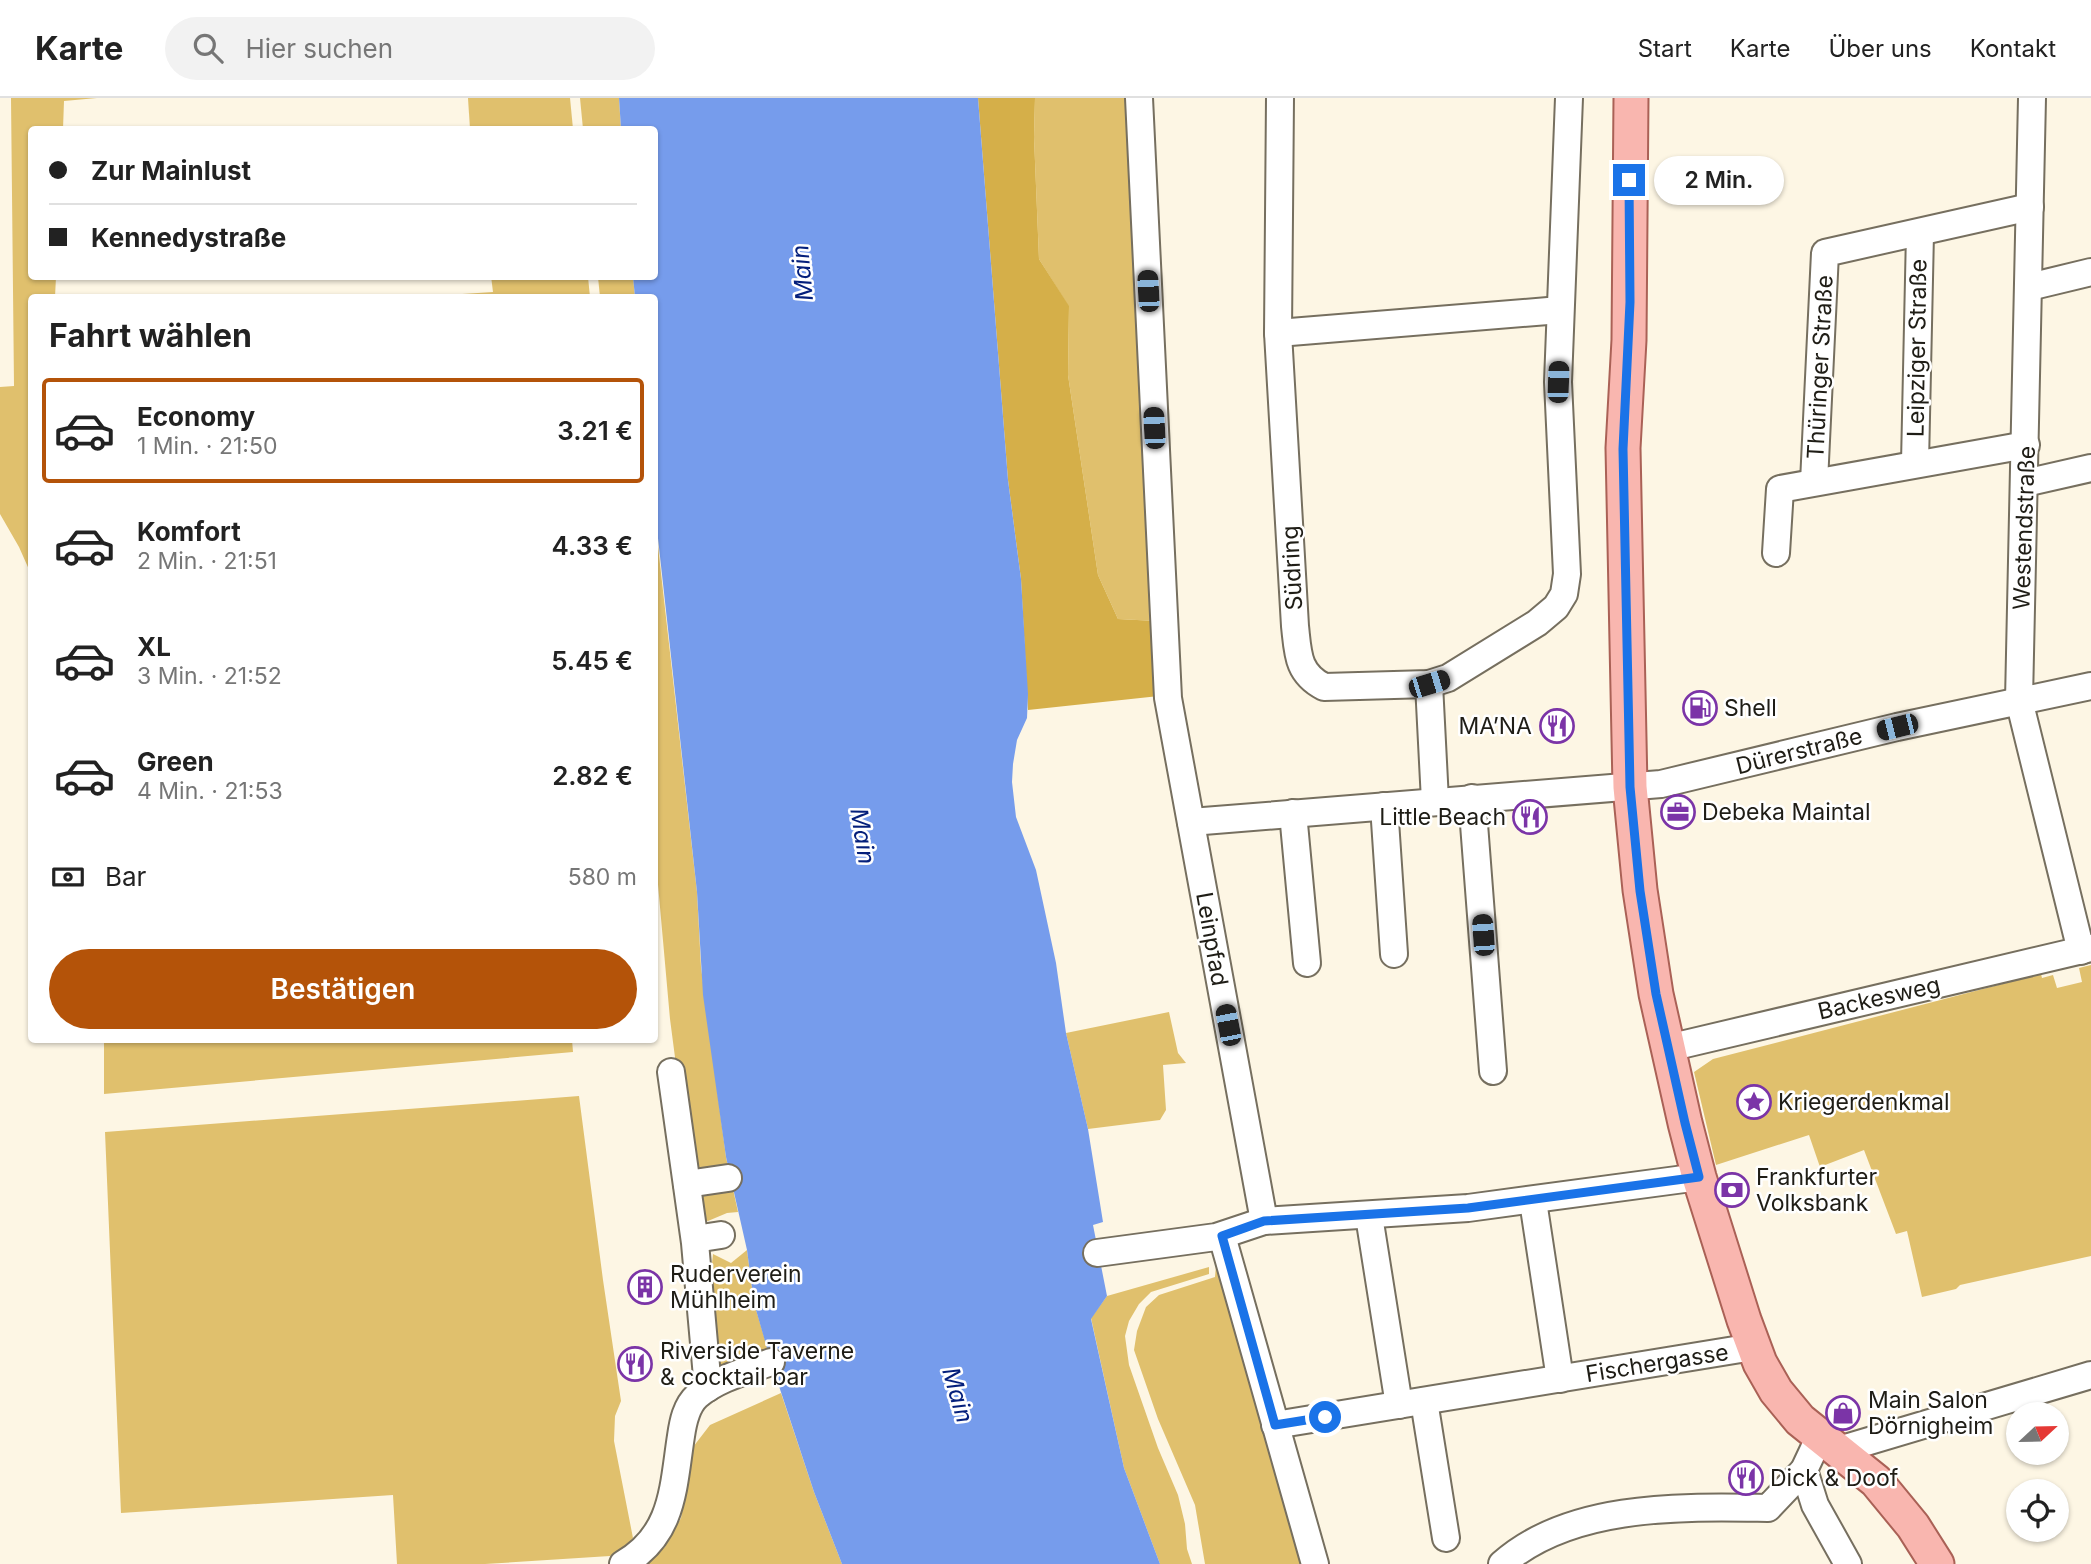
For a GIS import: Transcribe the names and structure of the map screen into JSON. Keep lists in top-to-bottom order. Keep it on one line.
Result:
{"streets":{"street":["Leipziger Straße","Thüringer Straße","Westendstraße","Südring","Dürerstraße","Leinpfad","Backesweg","Fischergasse"]},"crossings":[["Leipziger Straße","Thüringer Straße"],["Thüringer Straße","Westendstraße"],["Westendstraße","Dürerstraße"],["Westendstraße","Backesweg"],["Dürerstraße","Leinpfad"]],"water":["Main"],"places":{"fuel station":["Shell"],"restaurant":["MA’NA","Little Beach","Riverside Taverne & cocktail bar","Dick & Doof"],"office":["Debeka Maintal"],"place":["Kriegerdenkmal"],"bank":["Frankfurter Volksbank"],"building":["Ruderverein Mühlheim"],"shop":["Main Salon Dörnigheim"]},"north":"right","page":{"header":"Karte","search":"Hier suchen","nav":["Start","Karte","Über uns","Kontakt"],"banner":["Zur Mainlust","Kennedystraße"],"bubble":"2 Min.","heading":"Fahrt wählen","list":[{"name":"Economy","note":"1 Min. · 21:50","value":"3.21 €"},{"name":"Komfort","note":"2 Min. · 21:51","value":"4.33 €"},{"name":"XL","note":"3 Min. · 21:52","value":"5.45 €"},{"name":"Green","note":"4 Min. · 21:53","value":"2.82 €"}],"pay":["Bar","580 m"],"buttons":"Bestätigen"}}
